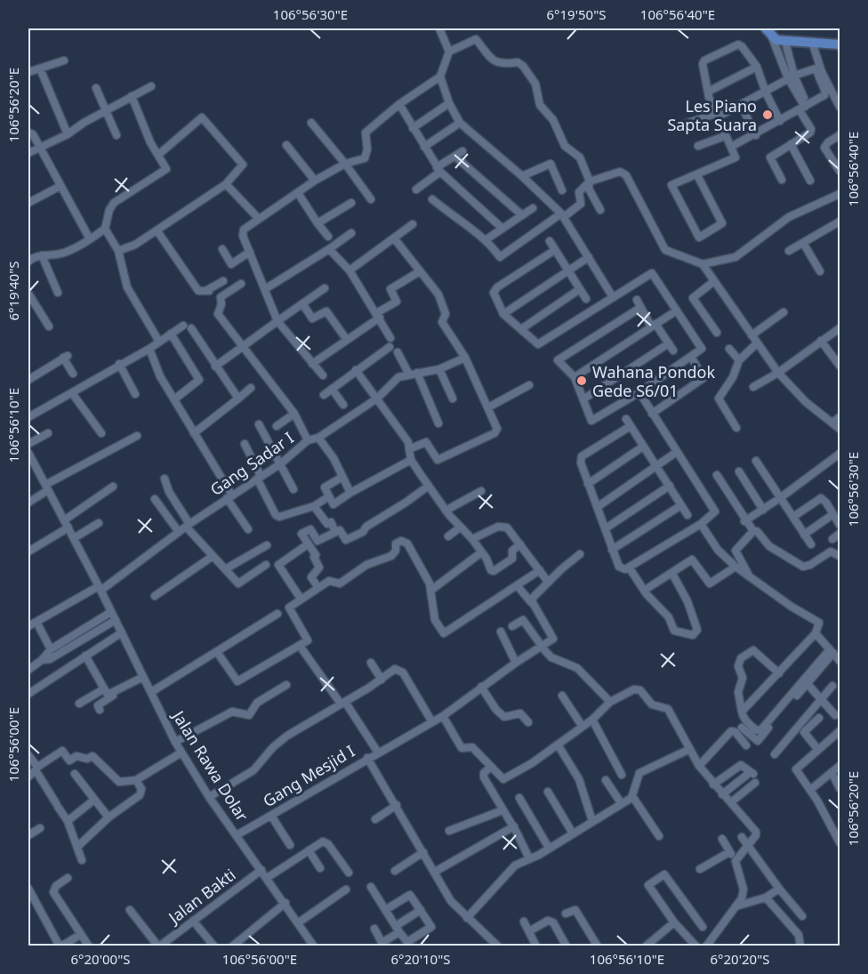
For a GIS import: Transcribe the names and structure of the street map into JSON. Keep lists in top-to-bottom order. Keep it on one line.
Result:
{"streets":{"street":["Gang Sadar I","Jalan Rawa Dolar","Gang Mesjid I","Jalan Bakti"]},"crossings":[["Gang Sadar I","Jalan Rawa Dolar"],["Jalan Rawa Dolar","Gang Mesjid I"],["Jalan Rawa Dolar","Jalan Bakti"]],"places":["Les Piano Sapta Suara","Wahana Pondok Gede S6/01"],"coordinates":["106°56'30\"E","6°19'50\"S","106°56'40\"E","106°56'20\"E","6°19'40\"S","106°56'10\"E","106°56'00\"E","6°20'00\"S","6°20'10\"S","6°20'20\"S"]}
